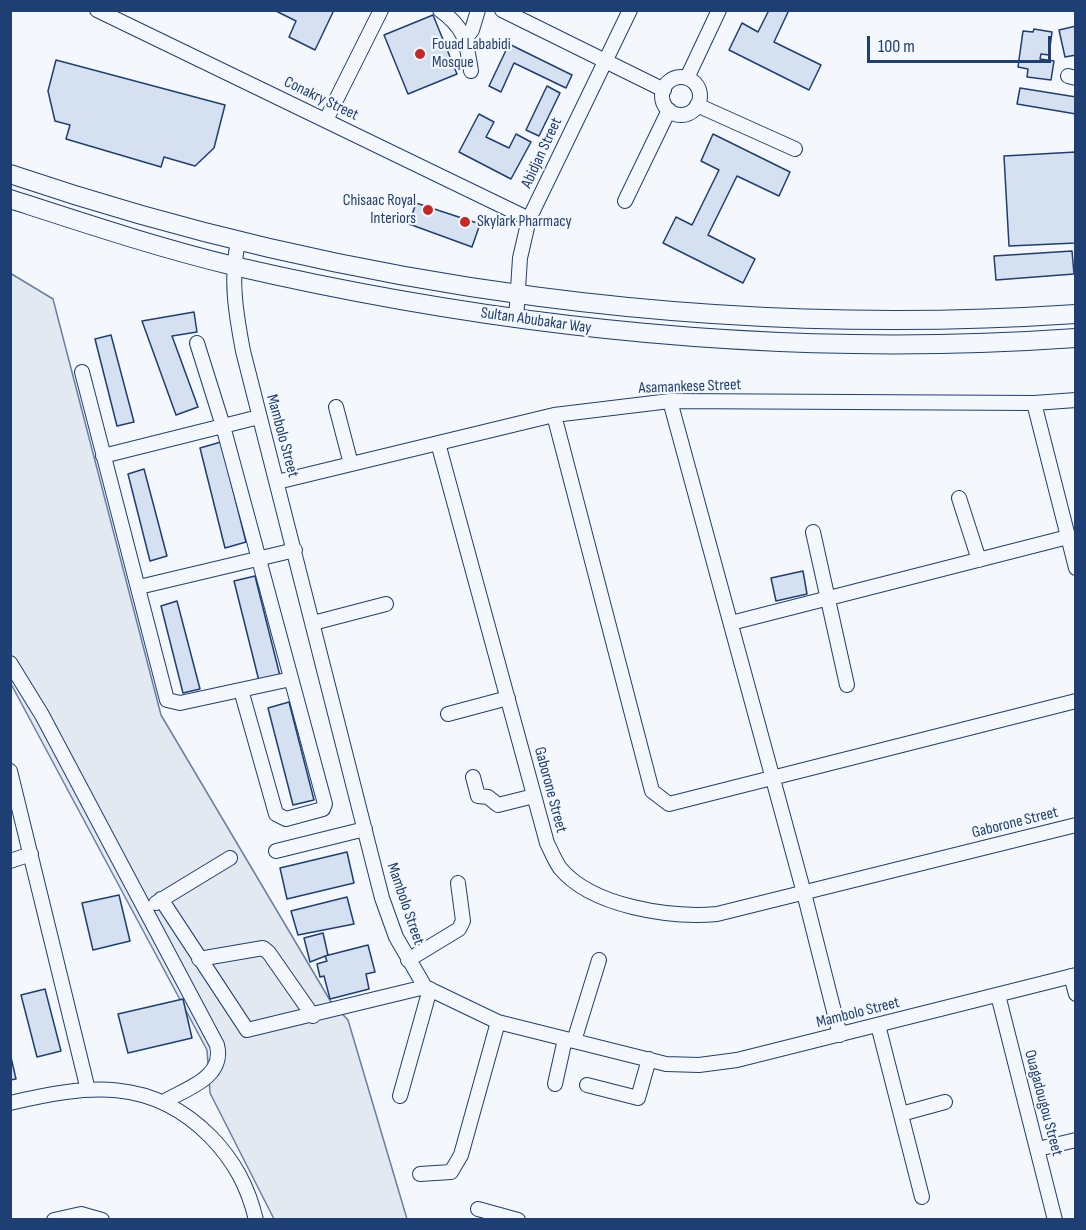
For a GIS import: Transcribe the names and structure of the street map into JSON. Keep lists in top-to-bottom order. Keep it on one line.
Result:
{"streets":{"main road":["Sultan Abubakar Way"],"street":["Conakry Street","Abidjan Street","Asamankese Street","Mambolo Street","Gaborone Street","Ouagadougou Street"]},"crossings":[["Conakry Street","Abidjan Street"],["Abidjan Street","Sultan Abubakar Way"],["Sultan Abubakar Way","Mambolo Street"],["Asamankese Street","Mambolo Street"],["Asamankese Street","Gaborone Street"],["Mambolo Street","Ouagadougou Street"]],"places":["Fouad Lababidi Mosque","Chisaac Royal Interiors","Skylark Pharmacy"],"scale_bar":"100 m"}
